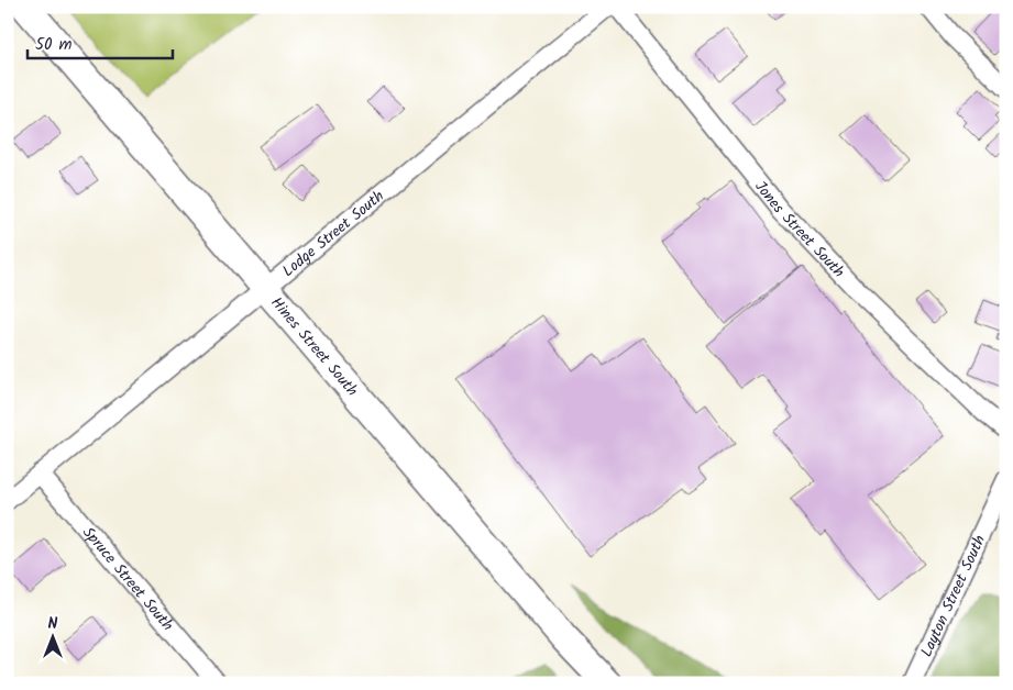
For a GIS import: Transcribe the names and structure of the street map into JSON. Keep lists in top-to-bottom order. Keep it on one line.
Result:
{"streets":{"main road":["Hines Street South"],"street":["Jones Street South","Lodge Street South","Spruce Street South","Layton Street South"]},"crossings":[["Lodge Street South","Hines Street South"],["Lodge Street South","Spruce Street South"]],"scale_bar":"50 m","north":"top"}
